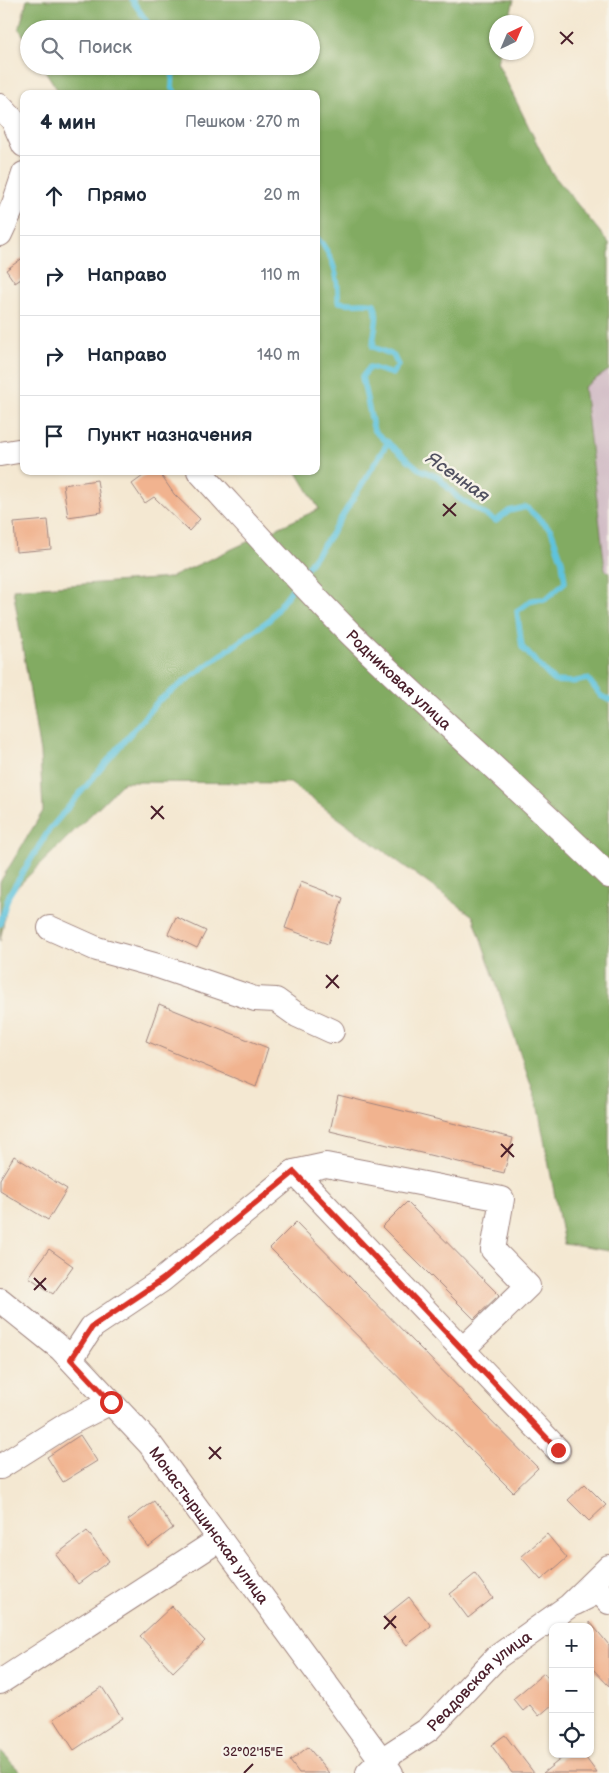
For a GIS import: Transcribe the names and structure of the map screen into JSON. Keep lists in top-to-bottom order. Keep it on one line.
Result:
{"streets":{"street":["Родниковая улица","Монастырщинская улица","Реадовская улица"]},"crossings":[["Монастырщинская улица","Реадовская улица"]],"water":["Ясенная"],"north":"top right","page":{"search":"Поиск","heading":["4 мин","Пешком · 270 m"],"list":[["Прямо","20 m"],["Направо","110 m"],["Направо","140 m"],"Пункт назначения"],"map_buttons":["+","−"]},"coordinates":["32°02'15\"E"]}
